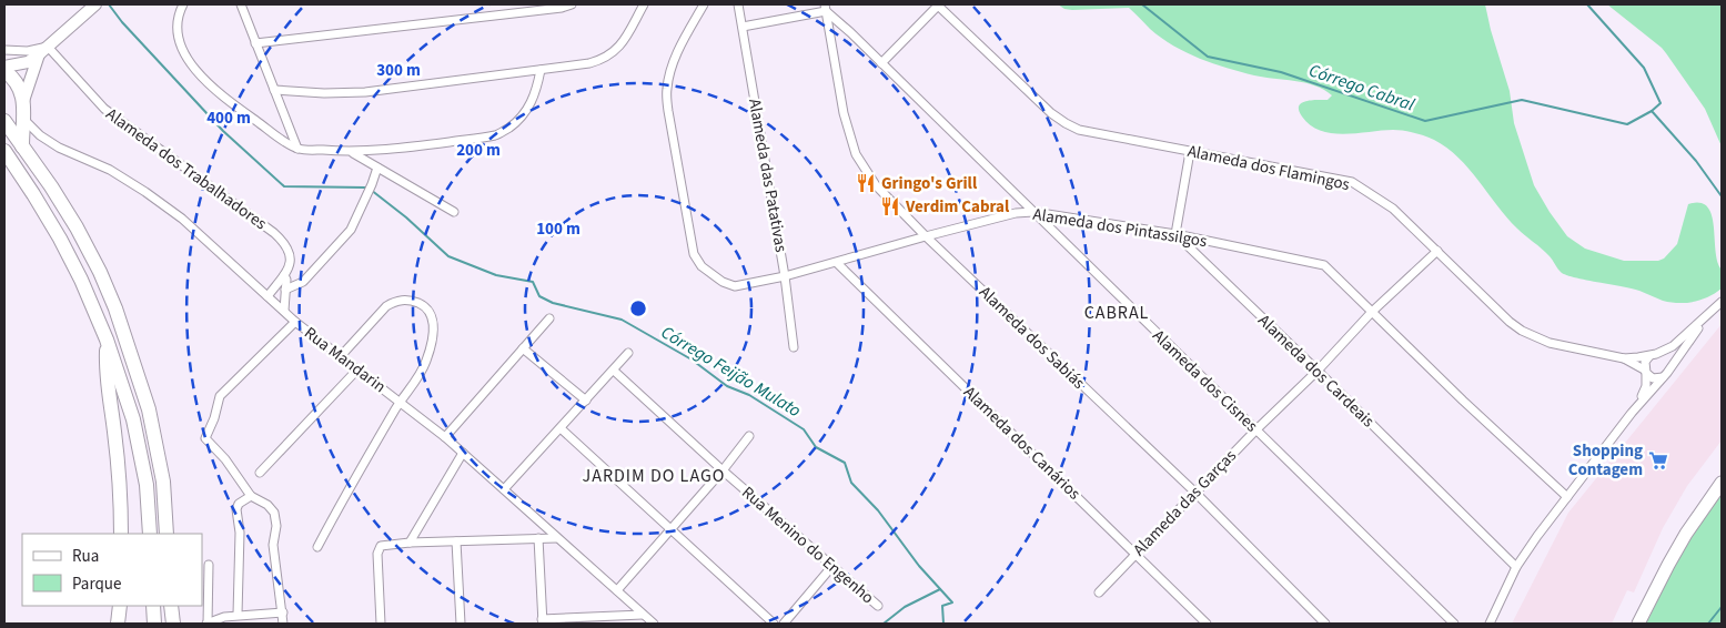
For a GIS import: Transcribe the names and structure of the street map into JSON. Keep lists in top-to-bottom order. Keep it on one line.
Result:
{"streets":{"street":["Alameda dos Flamingos","Alameda dos Trabalhadores","Alameda das Patativas","Alameda dos Pintassilgos","Alameda dos Sabiás","Rua Mandarin","Alameda dos Cardeais","Alameda dos Cisnes","Alameda dos Canários","Alameda das Garças","Rua Menino do Engenho"]},"crossings":[["Alameda dos Flamingos","Alameda das Garças"],["Alameda dos Trabalhadores","Rua Mandarin"],["Alameda das Patativas","Alameda dos Pintassilgos"],["Alameda dos Pintassilgos","Alameda dos Sabiás"],["Alameda dos Pintassilgos","Alameda dos Cardeais"],["Alameda dos Pintassilgos","Alameda dos Cisnes"],["Alameda dos Pintassilgos","Alameda dos Canários"],["Alameda dos Pintassilgos","Alameda das Garças"],["Alameda dos Sabiás","Alameda dos Cisnes"],["Alameda dos Sabiás","Alameda das Garças"],["Alameda dos Cardeais","Alameda das Garças"],["Alameda dos Cisnes","Alameda das Garças"],["Alameda dos Canários","Alameda das Garças"]],"districts":["CABRAL","JARDIM DO LAGO"],"water":["Córrego Cabral","Córrego Feijão Mulato"],"places":{"restaurant":["Gringo's Grill","Verdim Cabral"],"supermarket":["Shopping Contagem"]},"legend":["Rua","Parque"],"rings":["300 m","400 m","200 m","100 m"]}
